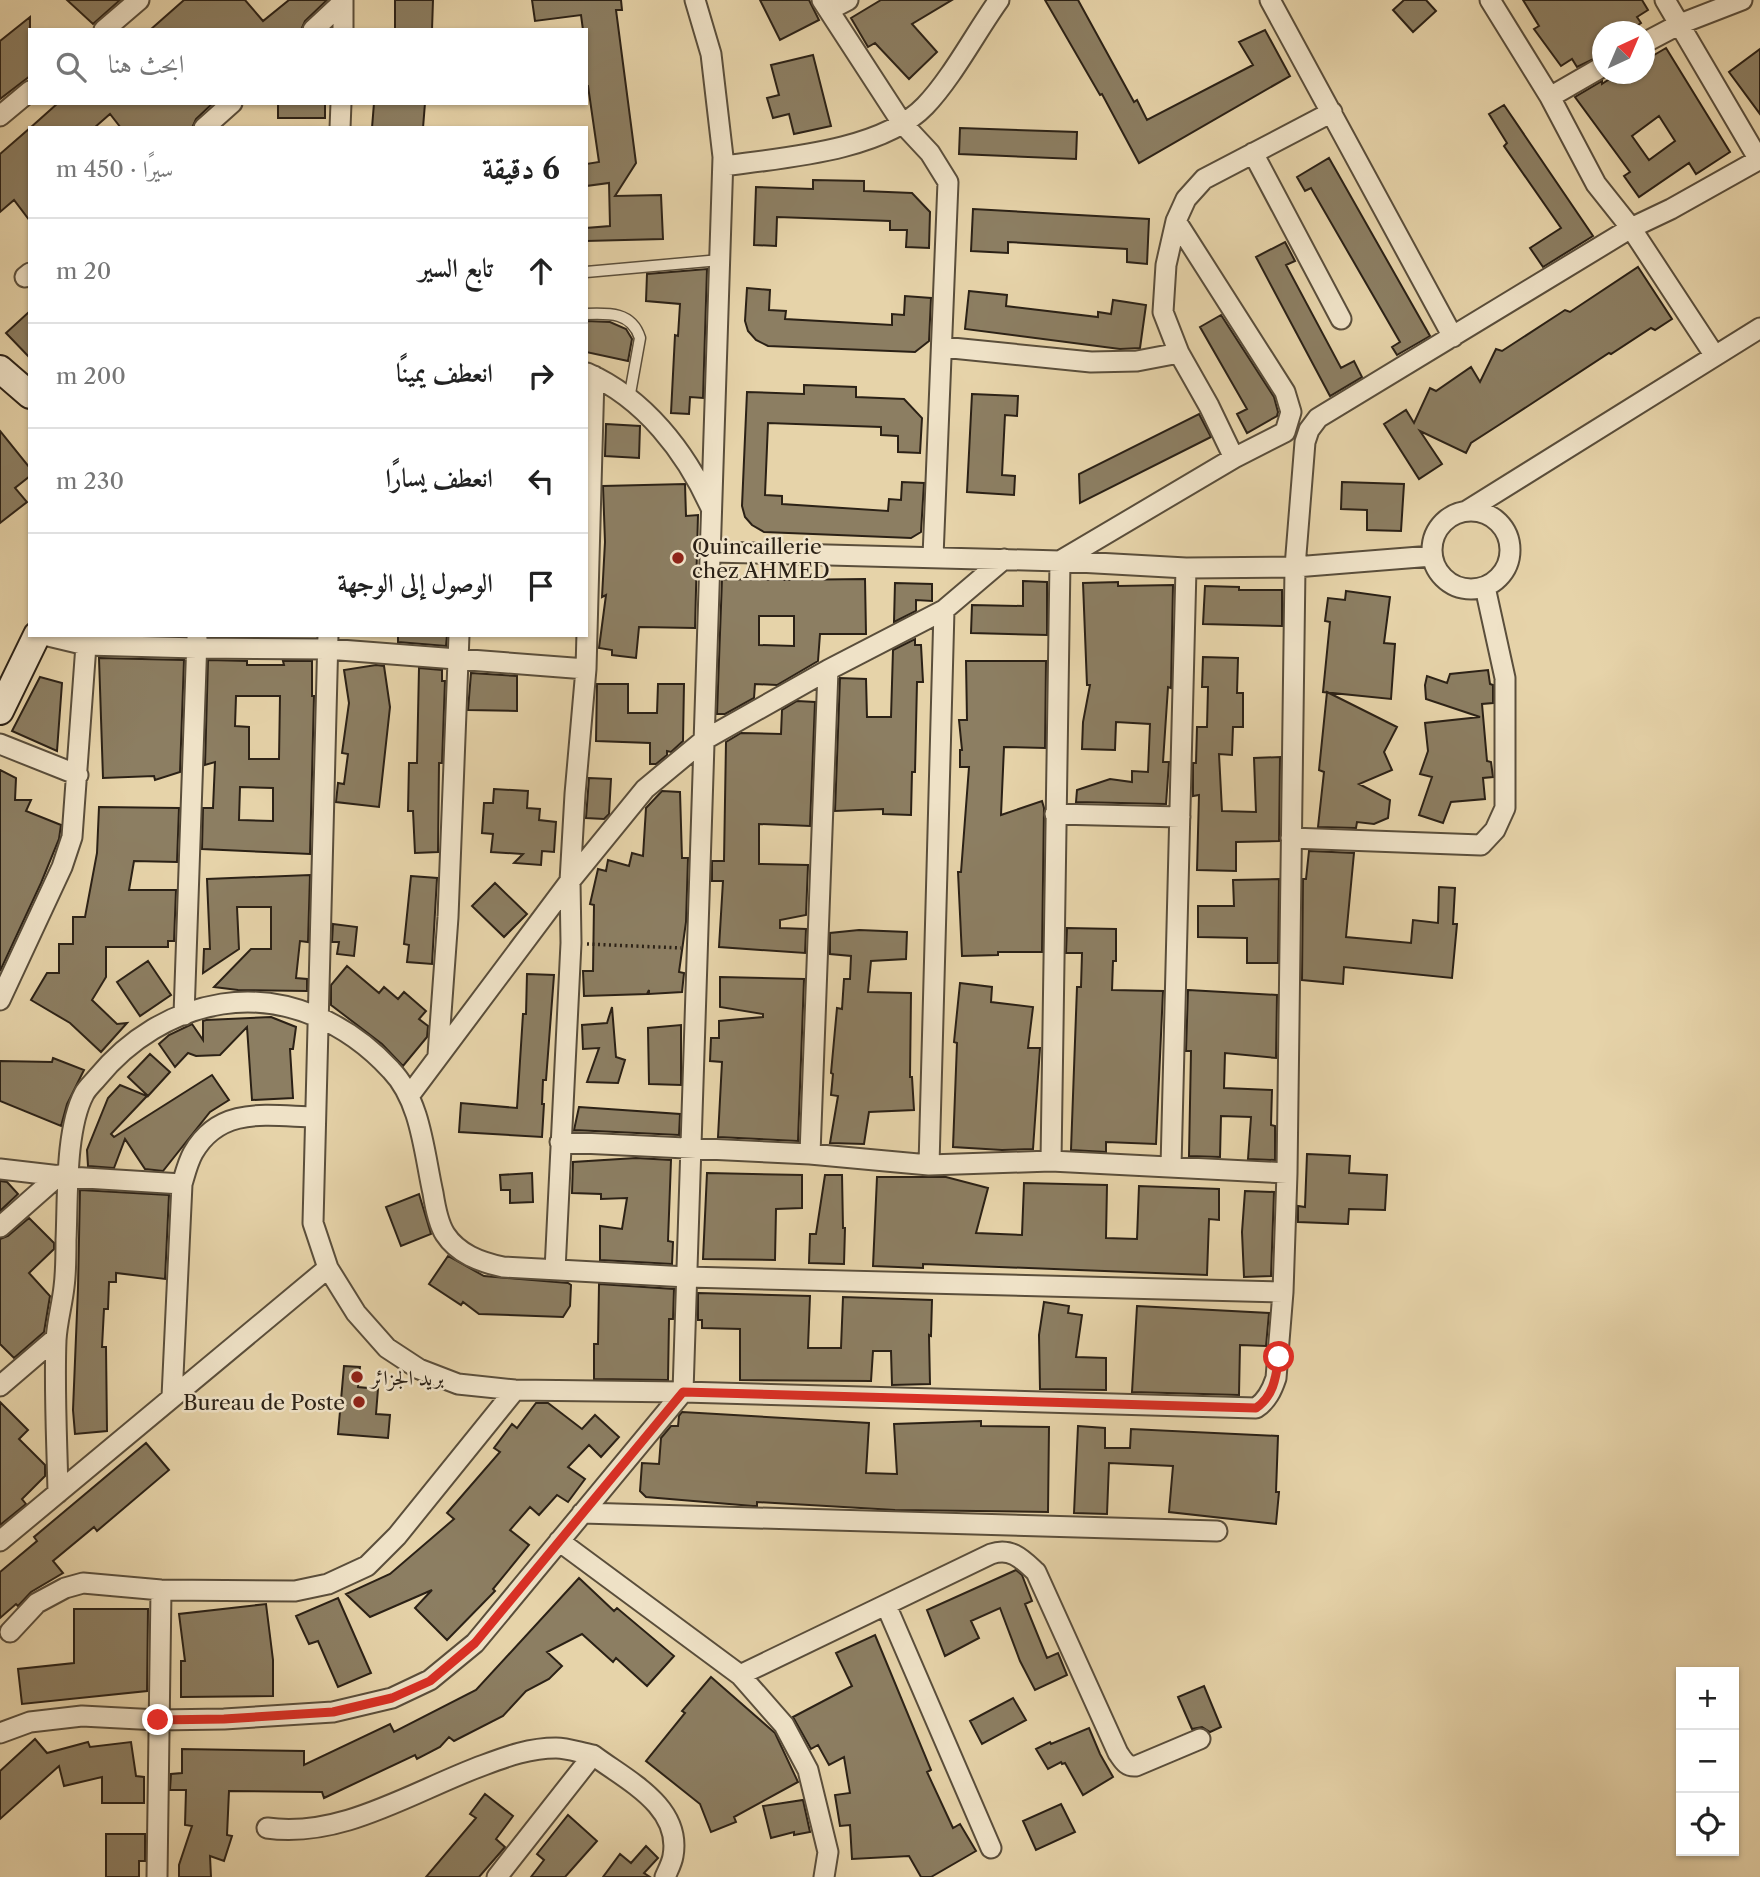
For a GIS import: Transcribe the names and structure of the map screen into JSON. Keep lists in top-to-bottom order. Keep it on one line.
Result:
{"places":["Quincaillerie chez AHMED","بريد الجزائر","Bureau de Poste"],"north":"top right","page":{"search":"ابحث هنا","heading":["6 دقيقة","سيرًا · 450 m"],"list":[["تابع السير","20 m"],["انعطف يمينًا","200 m"],["انعطف يسارًا","230 m"],"الوصول إلى الوجهة"],"map_buttons":["+","−"]}}
